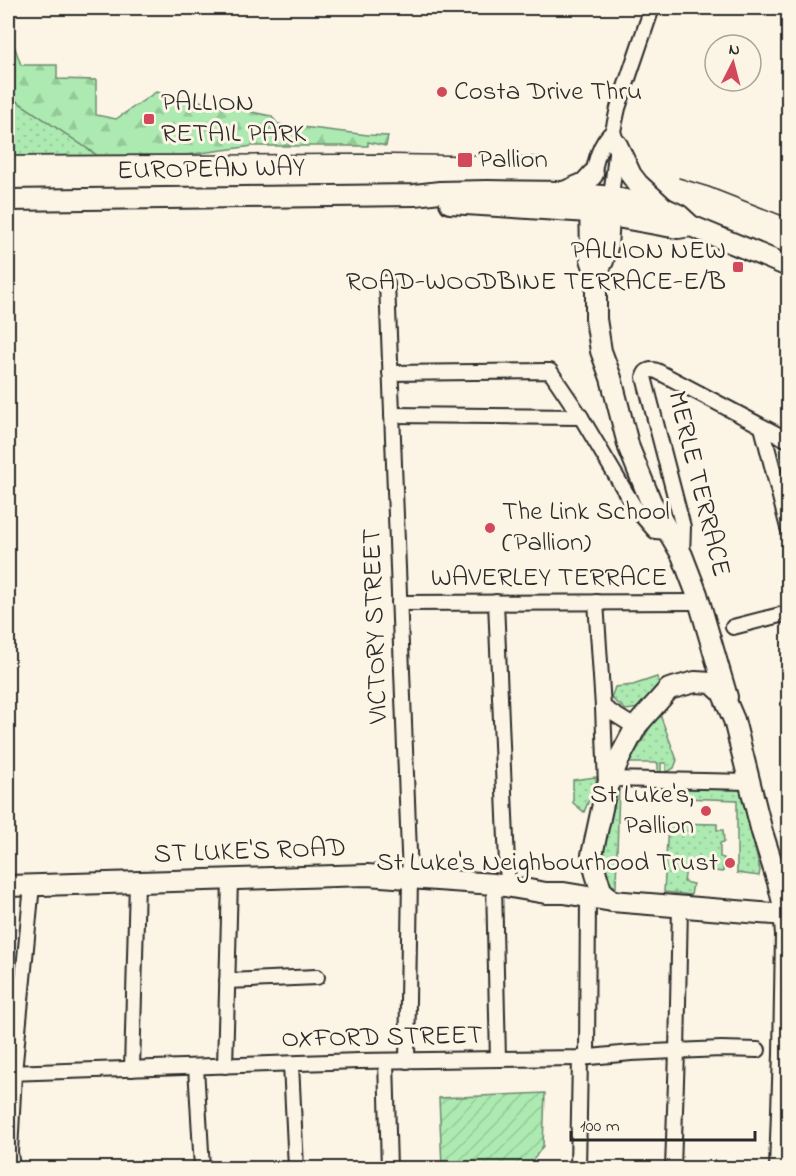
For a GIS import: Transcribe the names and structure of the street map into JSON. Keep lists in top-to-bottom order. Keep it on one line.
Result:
{"streets":{"street":["EUROPEAN WAY","MERLE TERRACE","WAVERLEY TERRACE","VICTORY STREET","ST LUKE'S ROAD","OXFORD STREET"]},"crossings":[["MERLE TERRACE","WAVERLEY TERRACE"],["WAVERLEY TERRACE","VICTORY STREET"],["VICTORY STREET","ST LUKE'S ROAD"],["VICTORY STREET","OXFORD STREET"]],"places":{"other":["Costa Drive Thru","The Link School (Pallion)","St Luke's, Pallion","St Luke's Neighbourhood Trust"],"transit":["PALLION RETAIL PARK","Pallion","PALLION NEW ROAD-WOODBINE TERRACE-E/B"]},"scale_bar":"100 m","north":"top"}
